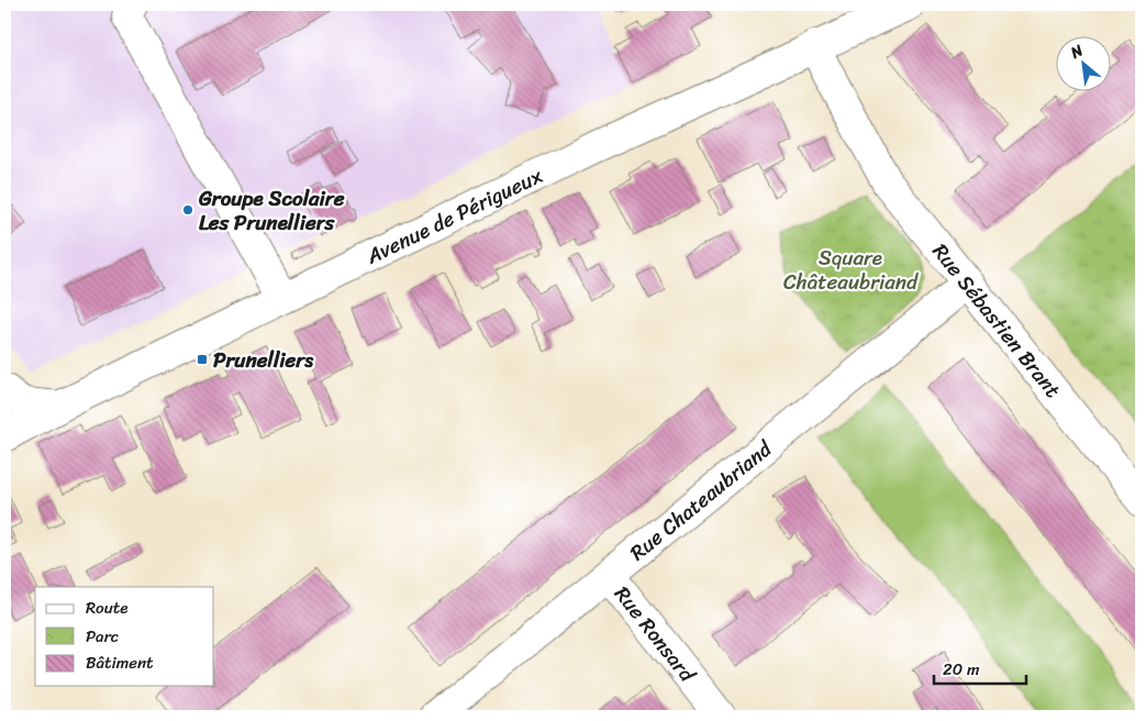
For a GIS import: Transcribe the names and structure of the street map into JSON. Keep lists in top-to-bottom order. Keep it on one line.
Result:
{"streets":{"street":["Avenue de Périgueux","Rue Sébastien Brant","Rue Chateaubriand","Rue Ronsard"]},"crossings":[["Avenue de Périgueux","Rue Sébastien Brant"],["Rue Sébastien Brant","Rue Chateaubriand"],["Rue Chateaubriand","Rue Ronsard"]],"parks":["Square Châteaubriand"],"places":{"other":["Groupe Scolaire Les Prunelliers"],"transit":["Prunelliers"]},"legend":["Route","Parc","Bâtiment"],"scale_bar":"20 m","north":"top left"}
